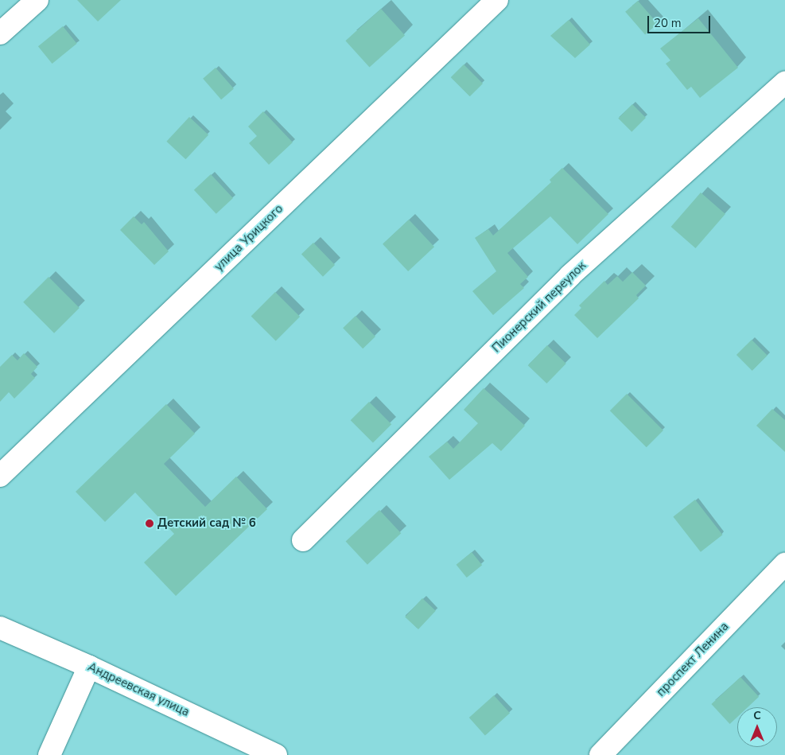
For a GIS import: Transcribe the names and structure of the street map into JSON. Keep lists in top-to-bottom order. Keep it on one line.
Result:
{"streets":{"street":["улица Урицкого","Пионерский переулок","проспект Ленина","Андреевская улица"]},"places":["Детский сад № 6"],"scale_bar":"20 m","north":"top"}
